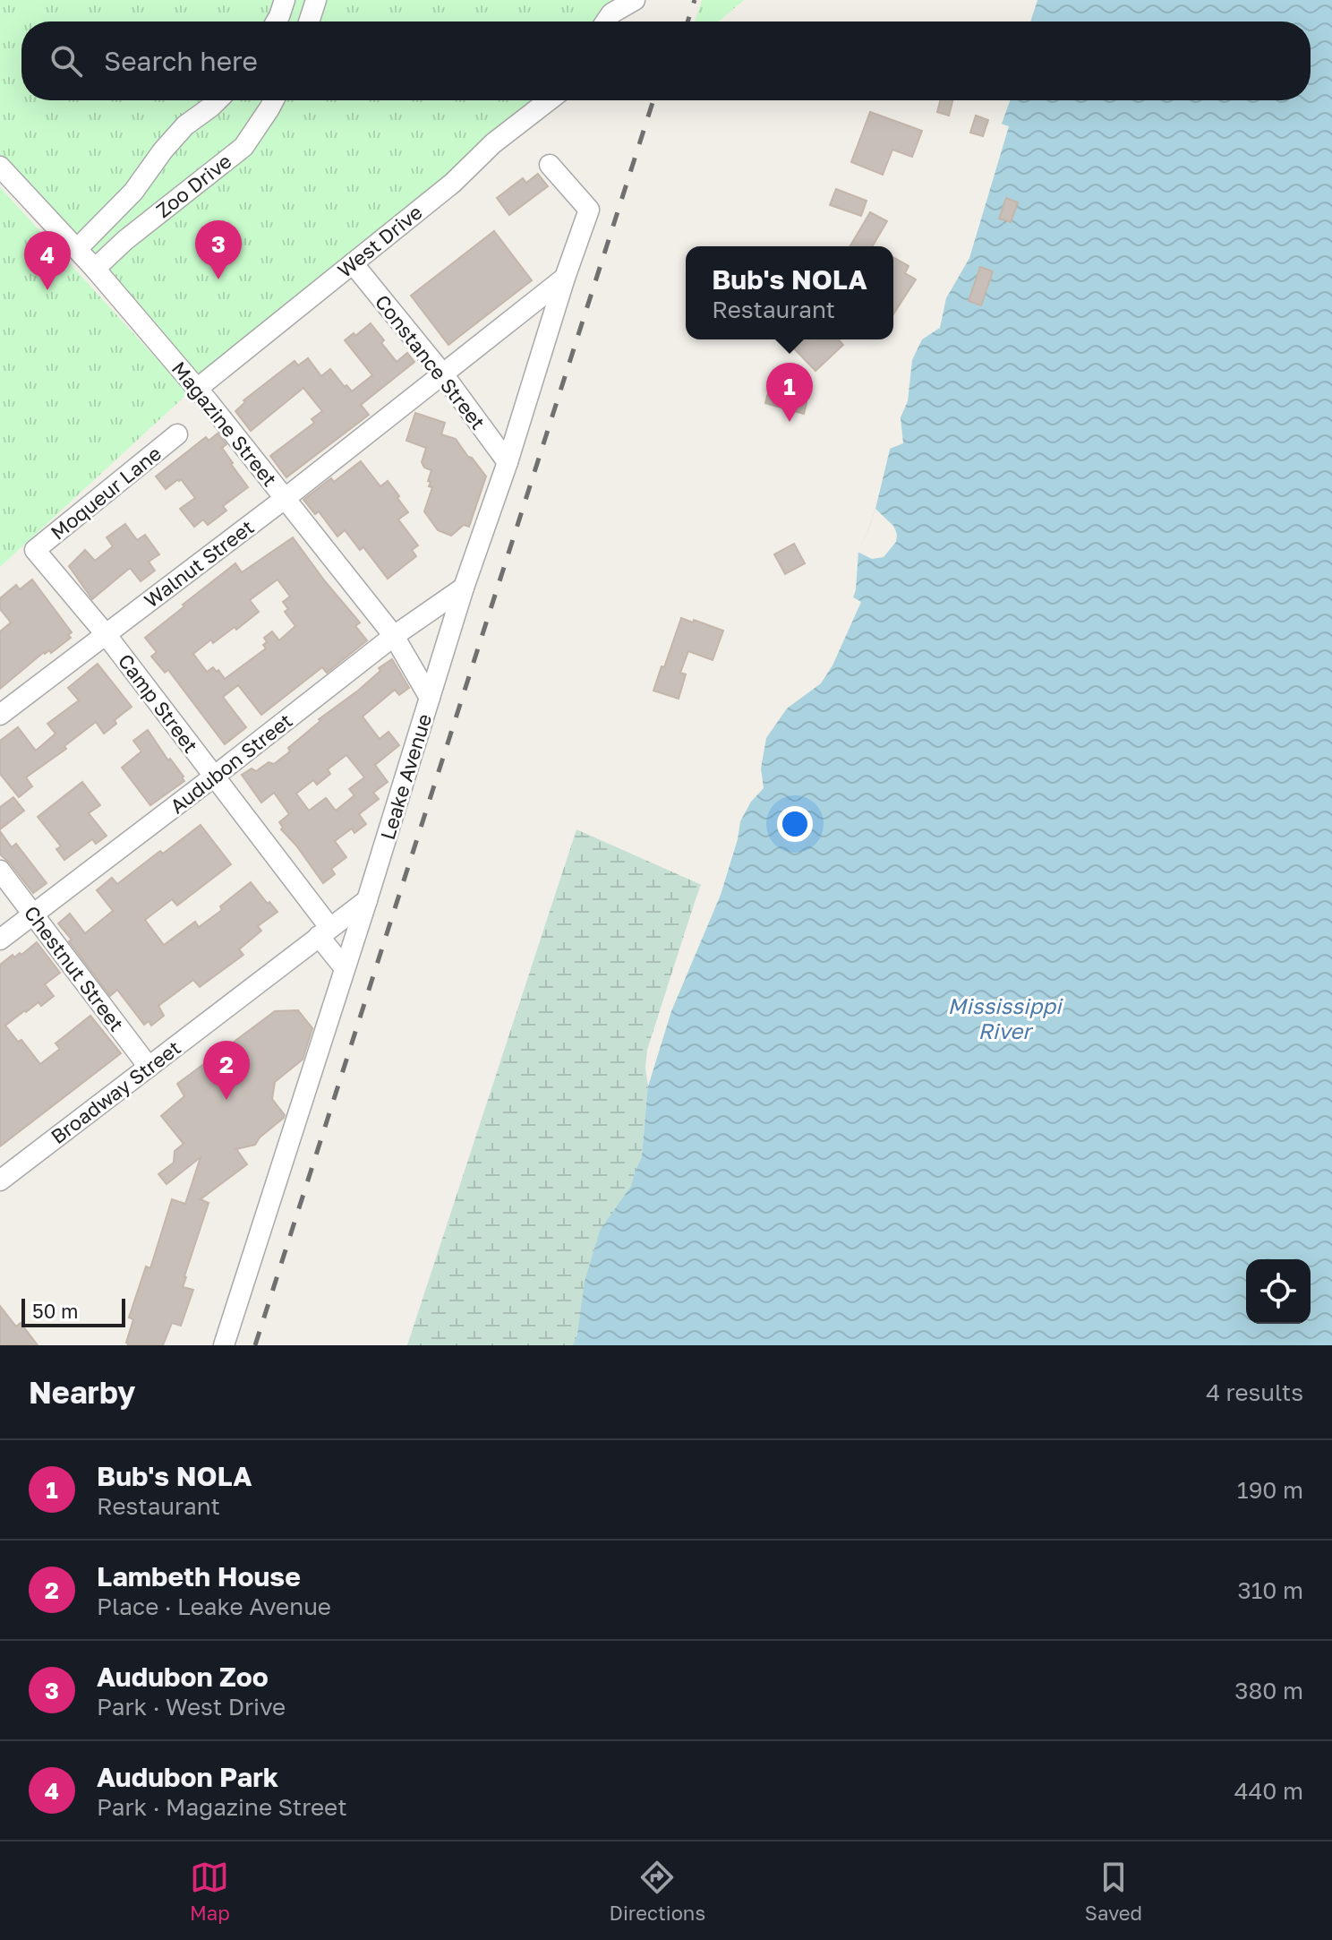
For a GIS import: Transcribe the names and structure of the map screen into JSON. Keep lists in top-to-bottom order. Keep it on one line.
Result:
{"streets":{"street":["Zoo Drive","West Drive","Constance Street","Magazine Street","Moqueur Lane","Walnut Street","Camp Street","Audubon Street","Leake Avenue","Chestnut Street","Broadway Street"]},"crossings":[["Zoo Drive","Magazine Street"],["West Drive","Constance Street"],["West Drive","Magazine Street"],["Constance Street","Walnut Street"],["Constance Street","Leake Avenue"],["Magazine Street","Walnut Street"],["Magazine Street","Audubon Street"],["Magazine Street","Leake Avenue"],["Moqueur Lane","Camp Street"],["Walnut Street","Camp Street"],["Walnut Street","Leake Avenue"],["Camp Street","Audubon Street"],["Camp Street","Leake Avenue"],["Camp Street","Broadway Street"],["Audubon Street","Leake Avenue"],["Audubon Street","Chestnut Street"],["Leake Avenue","Broadway Street"],["Chestnut Street","Broadway Street"]],"water":["Mississippi River"],"scale_bar":"50 m","page":{"search":"Search here","pins":["3","4","1","2"],"popup":["Bub's NOLA","Restaurant"],"scale":"50 m","heading":["Nearby","4 results"],"list":[{"mark":"1","name":"Bub's NOLA","note":"Restaurant","value":"190 m"},{"mark":"2","name":"Lambeth House","note":"Place · Leake Avenue","value":"310 m"},{"mark":"3","name":"Audubon Zoo","note":"Park · West Drive","value":"380 m"},{"mark":"4","name":"Audubon Park","note":"Park · Magazine Street","value":"440 m"}],"nav":["Map","Directions","Saved"]}}
